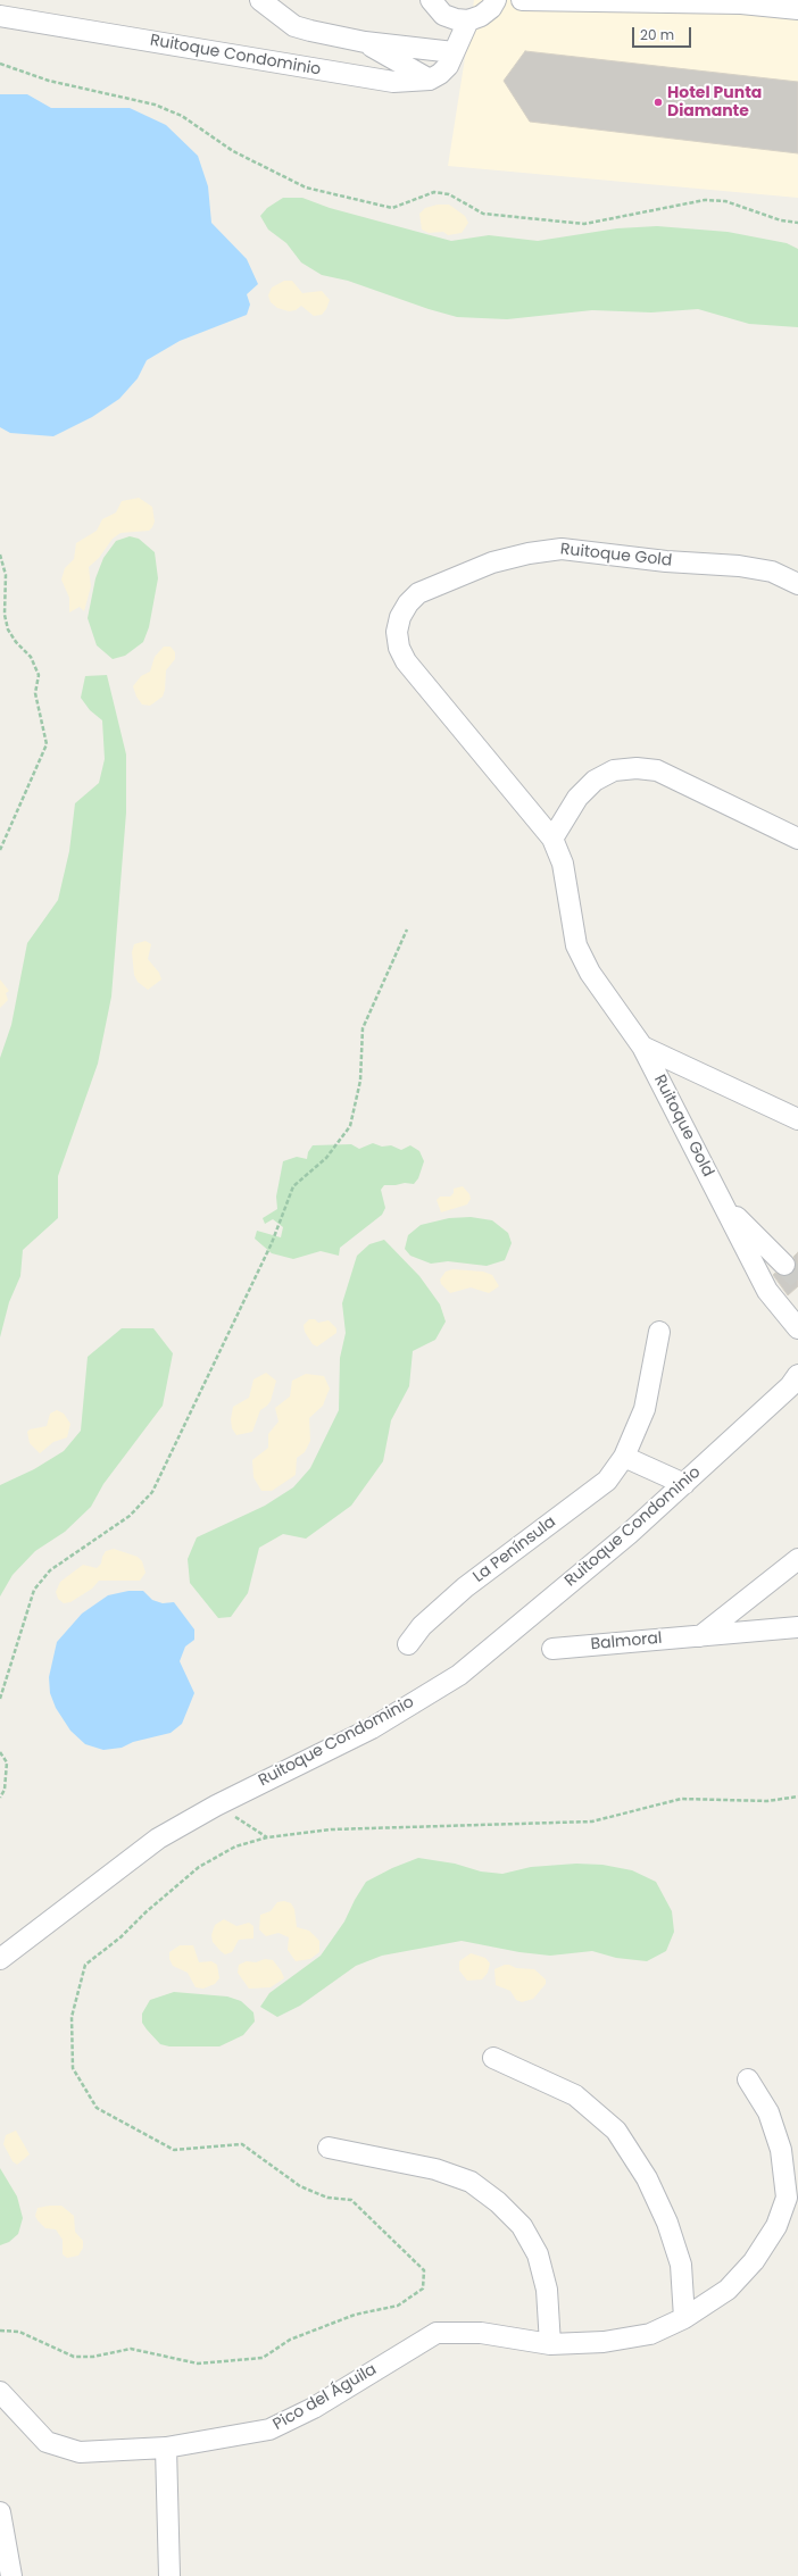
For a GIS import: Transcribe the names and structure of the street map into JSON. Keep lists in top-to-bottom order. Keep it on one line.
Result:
{"streets":{"street":["Ruitoque Condominio","Ruitoque Gold","La Península","Balmoral","Pico del Águila"]},"places":["Hotel Punta Diamante"],"scale_bar":"20 m"}
